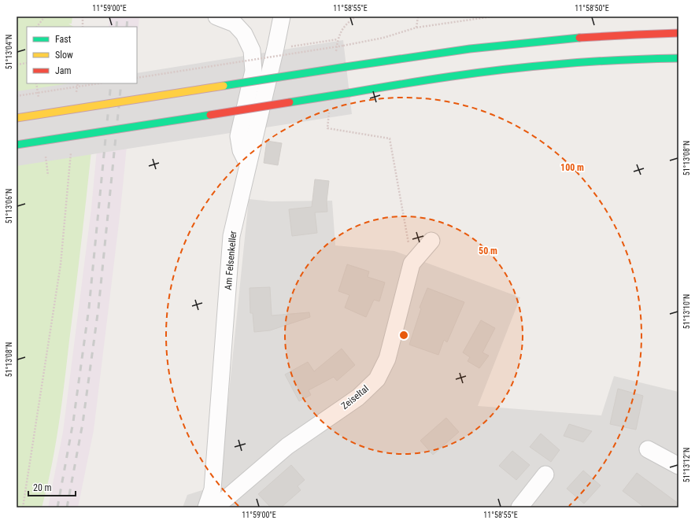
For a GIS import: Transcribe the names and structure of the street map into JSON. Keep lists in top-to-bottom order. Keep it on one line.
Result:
{"streets":{"street":["Am Felsenkeller","Zeiseltal"]},"legend":["Fast","Slow","Jam"],"scale_bar":"20 m","coordinates":["11°59'00\"E","11°58'55\"E","11°58'50\"E","51°13'04\"N","51°13'08\"N","51°13'06\"N","51°13'10\"N","51°13'12\"N"],"rings":["100 m","50 m"]}
